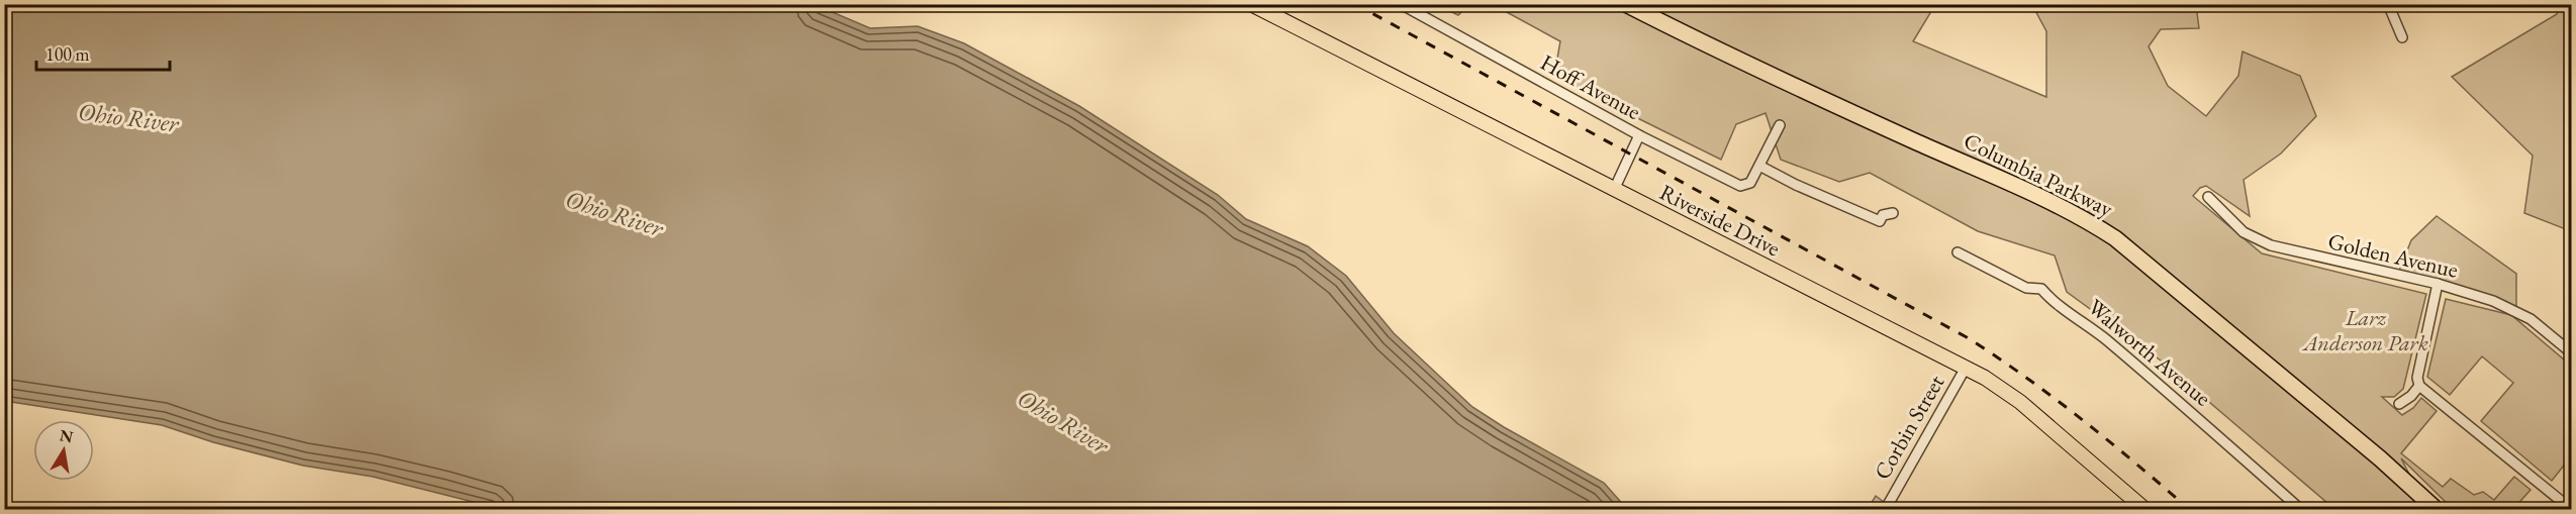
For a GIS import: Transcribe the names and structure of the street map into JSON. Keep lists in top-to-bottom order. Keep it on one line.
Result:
{"streets":{"highway":["Columbia Parkway"],"main road":["Riverside Drive"],"street":["Hoff Avenue","Golden Avenue","Walworth Avenue","Corbin Street"]},"crossings":[["Riverside Drive","Corbin Street"]],"water":["Ohio River"],"parks":["Larz Anderson Park"],"scale_bar":"100 m","north":"top"}
